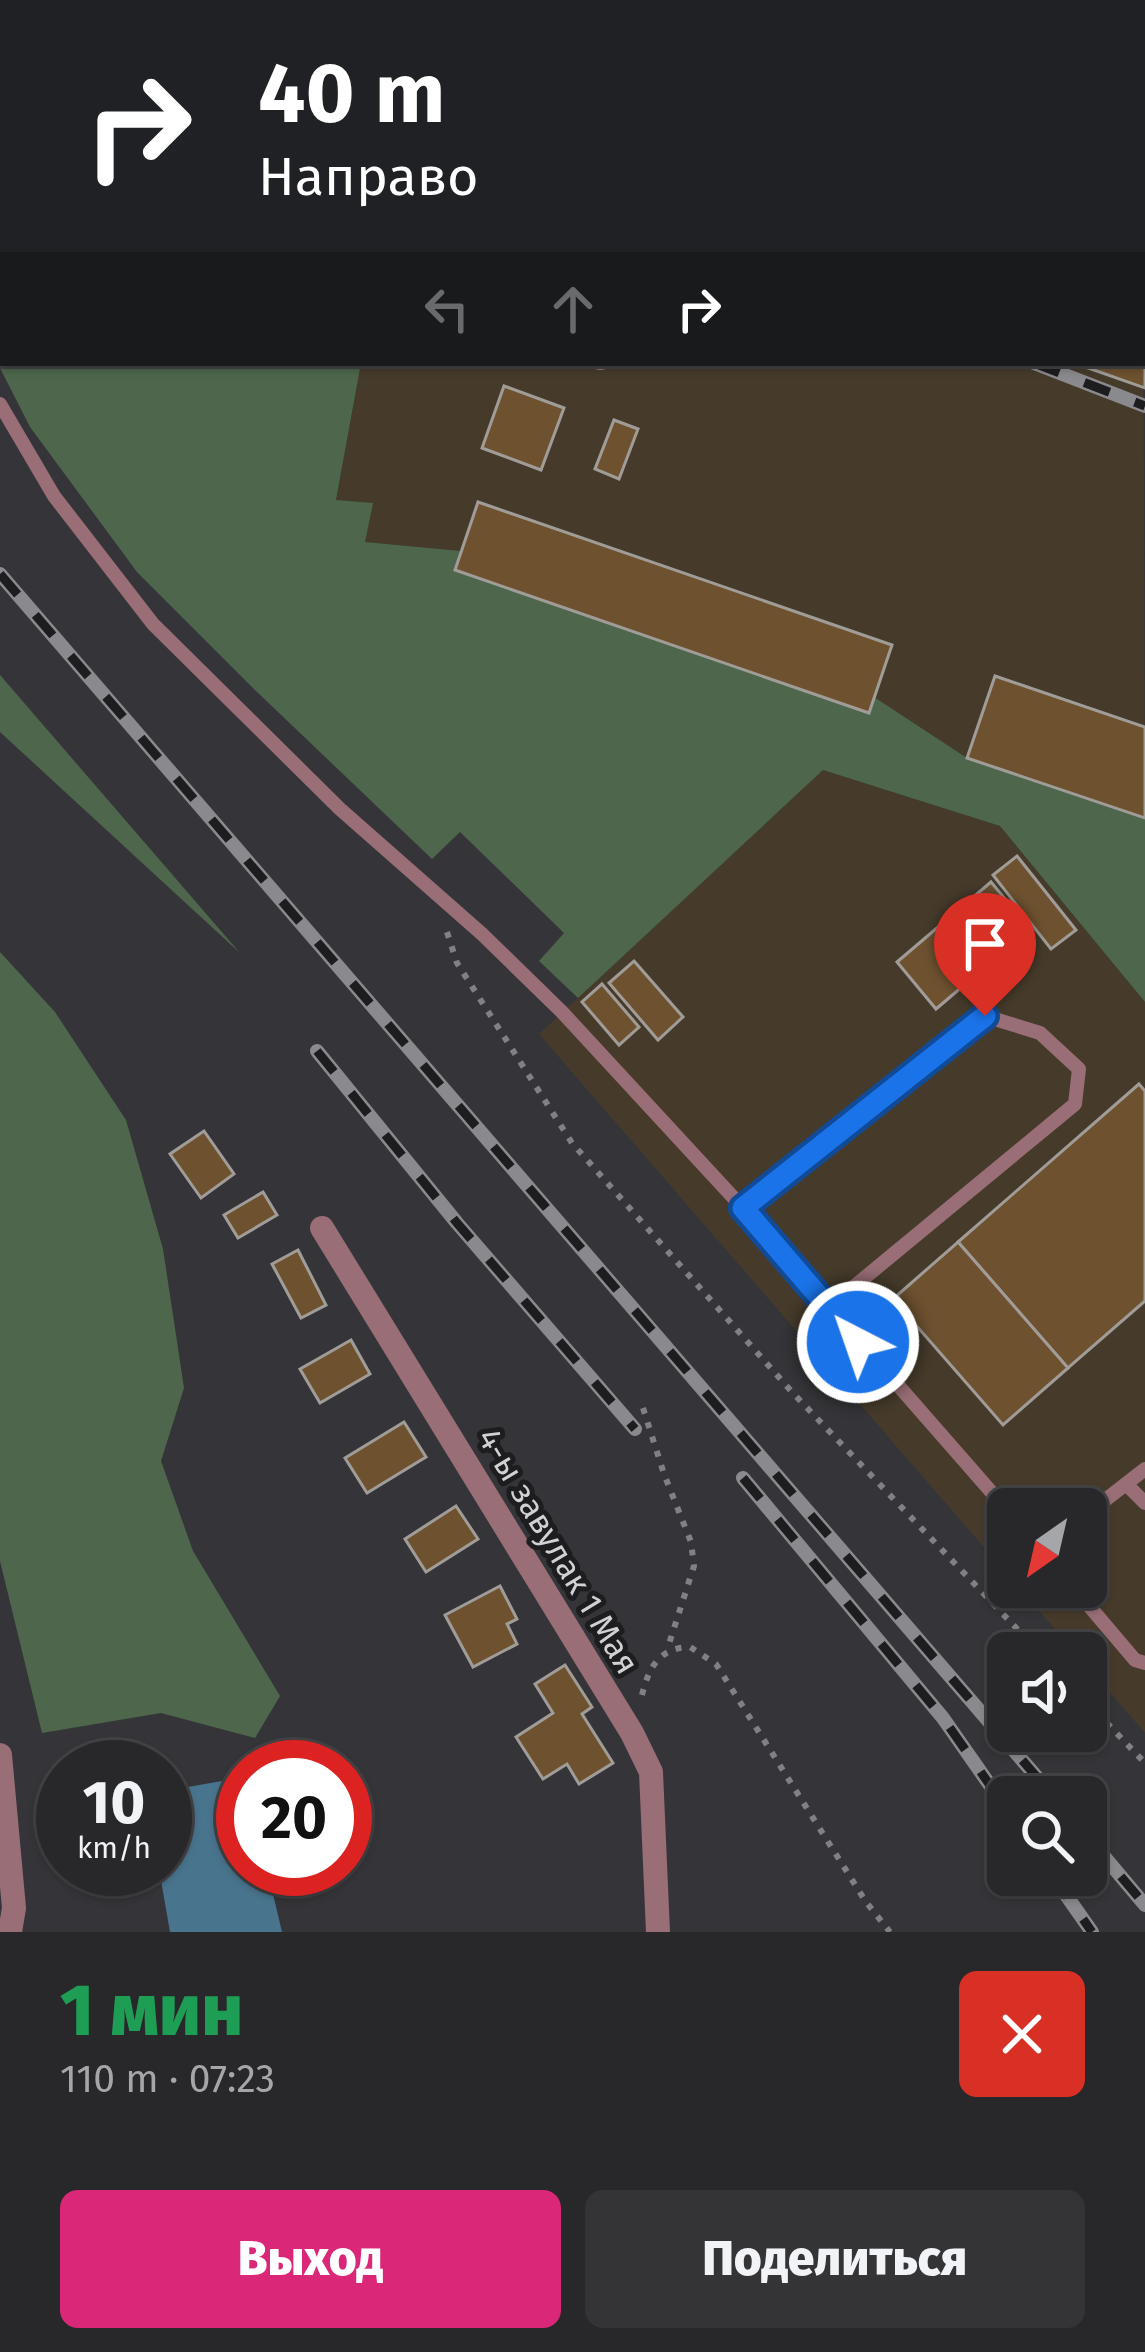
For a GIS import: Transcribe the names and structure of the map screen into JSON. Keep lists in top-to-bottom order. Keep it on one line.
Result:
{"streets":{"street":["4-ы завулак 1 Мая"]},"north":"bottom left","page":{"turn":["40 m","Направо"],"speed":"10 km/h","limit":"20","heading":["1 мин","110 m · 07:23"],"buttons":["Выход","Поделиться"]}}
